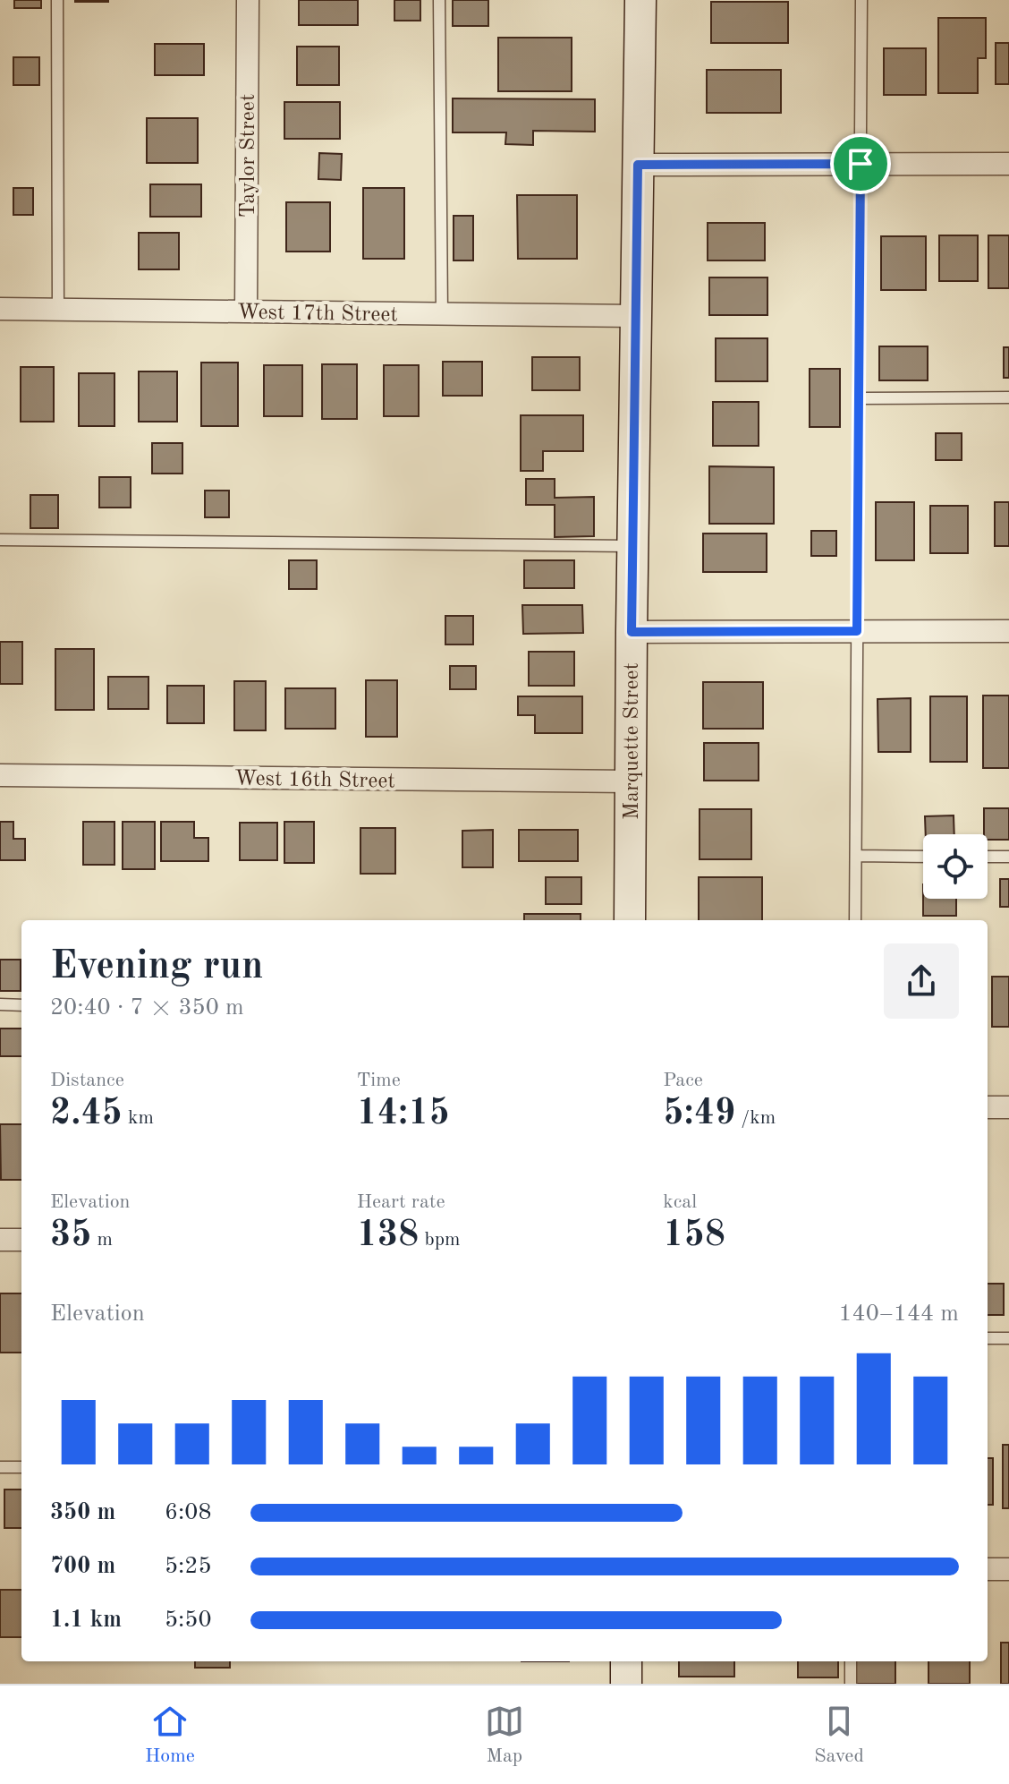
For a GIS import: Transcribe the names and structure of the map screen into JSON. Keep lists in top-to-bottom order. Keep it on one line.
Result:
{"streets":{"street":["Taylor Street","West 17th Street","Marquette Street","West 16th Street"]},"crossings":[["Taylor Street","West 17th Street"],["West 17th Street","Marquette Street"],["Marquette Street","West 16th Street"]],"page":{"heading":["Evening run","20:40 · 7 × 350 m"],"stats":[["Distance","2.45 km"],["Time","14:15"],["Pace","5:49 /km"],["Elevation","35 m"],["Heart rate","138 bpm"],["kcal","158"]],"chart":["Elevation","140–144 m"],"list":[{"name":"350 m","note":"6:08"},{"name":"700 m","note":"5:25"},{"name":"1.1 km","note":"5:50"}],"tabs":["Home","Map","Saved"]}}
